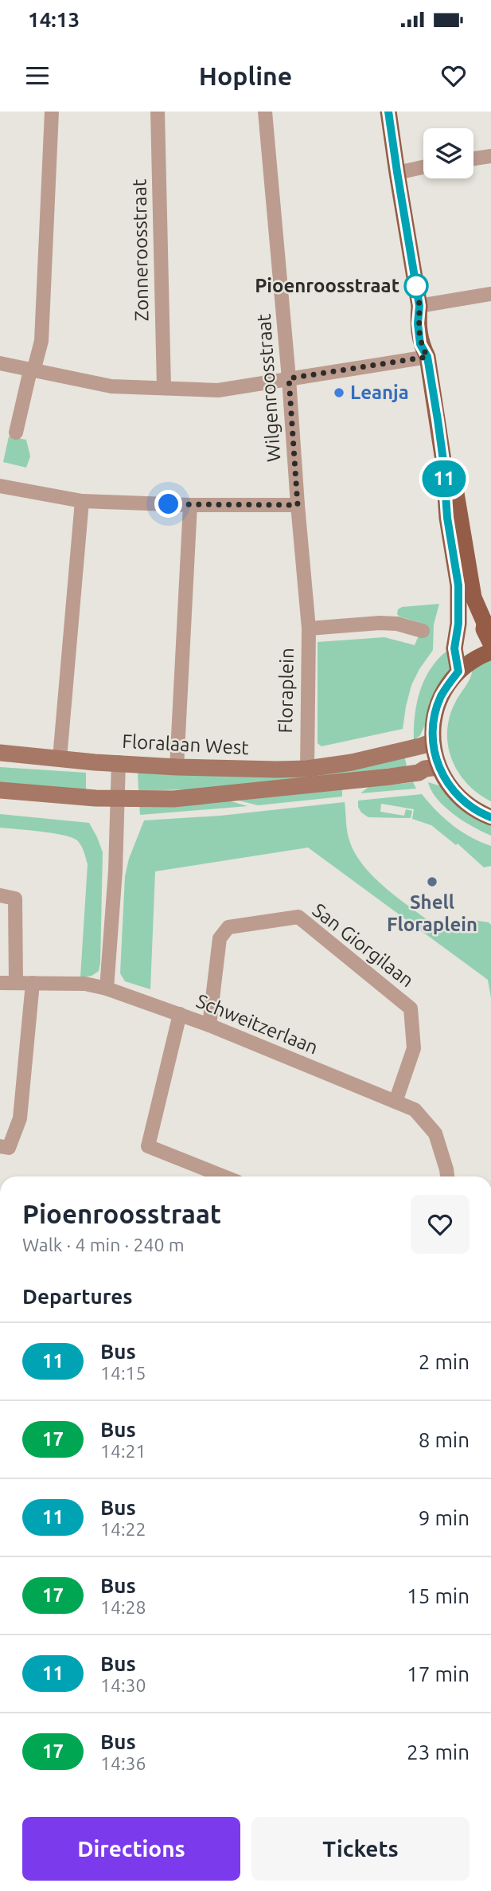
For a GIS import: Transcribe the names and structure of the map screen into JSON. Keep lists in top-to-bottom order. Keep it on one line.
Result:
{"streets":{"main road":["Floralaan West"],"street":["Zonneroosstraat","Wilgenroosstraat","Floraplein","San Giorgilaan","Schweitzerlaan"]},"crossings":[["Wilgenroosstraat","Floraplein"],["Floraplein","Floralaan West"],["San Giorgilaan","Schweitzerlaan"]],"places":["Pioenroosstraat","Leanja","Shell Floraplein"],"lines":["bus line 11"],"page":{"status":"14:13","header":"Hopline","on_map":"11","heading":[["Pioenroosstraat","Walk · 4 min · 240 m"],"Departures"],"list":[{"mark":"11","name":"Bus","note":"14:15","value":"2 min"},{"mark":"17","name":"Bus","note":"14:21","value":"8 min"},{"mark":"11","name":"Bus","note":"14:22","value":"9 min"},{"mark":"17","name":"Bus","note":"14:28","value":"15 min"},{"mark":"11","name":"Bus","note":"14:30","value":"17 min"},{"mark":"17","name":"Bus","note":"14:36","value":"23 min"}],"buttons":["Directions","Tickets"]}}
